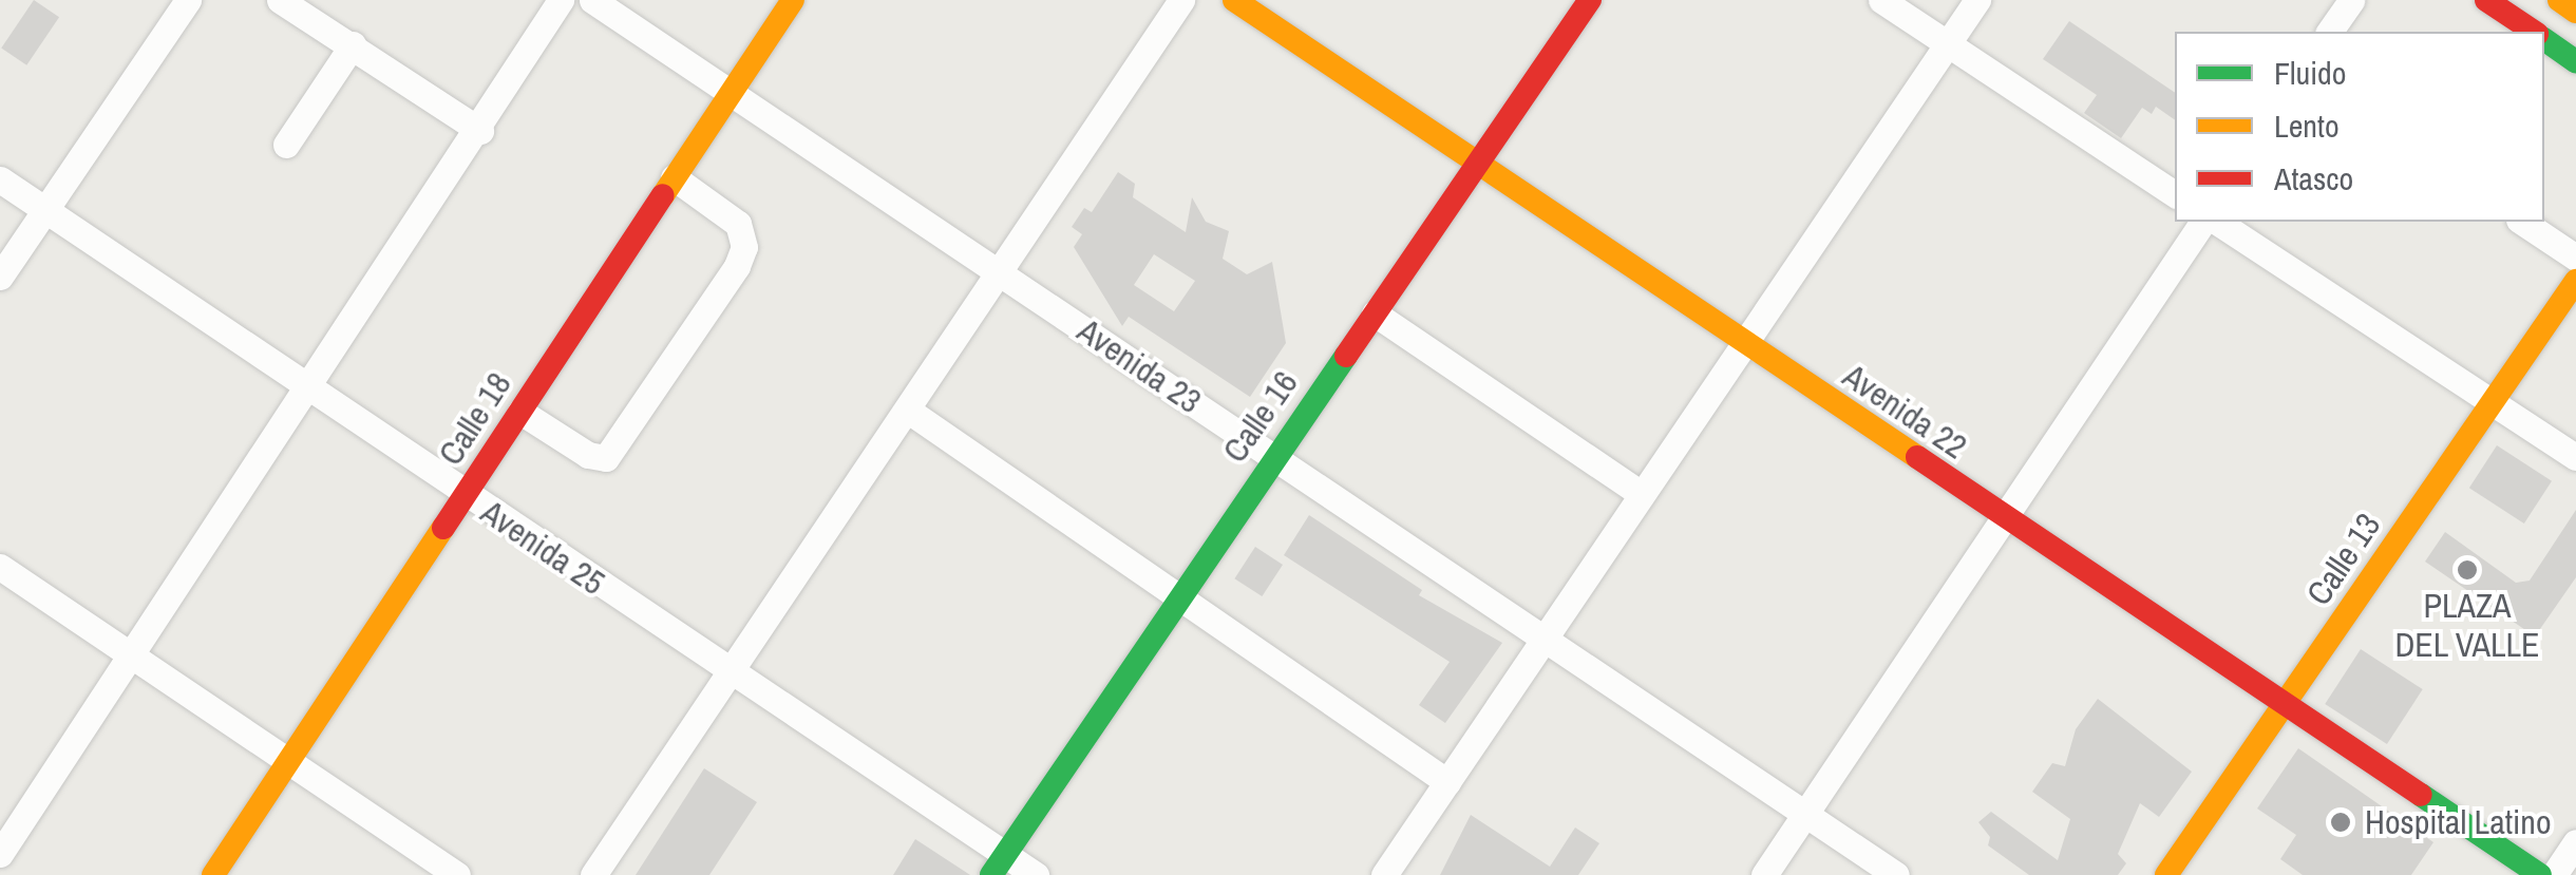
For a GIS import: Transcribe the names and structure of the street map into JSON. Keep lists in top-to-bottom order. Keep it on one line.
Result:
{"streets":{"street":["Avenida 23","Avenida 22","Calle 16","Calle 18","Avenida 25","Calle 13"]},"crossings":[["Avenida 23","Calle 16"],["Avenida 23","Calle 18"],["Avenida 22","Calle 16"],["Avenida 22","Calle 13"],["Calle 16","Avenida 25"],["Calle 18","Avenida 25"]],"places":["PLAZA DEL VALLE","Hospital Latino"],"legend":["Fluido","Lento","Atasco"]}
